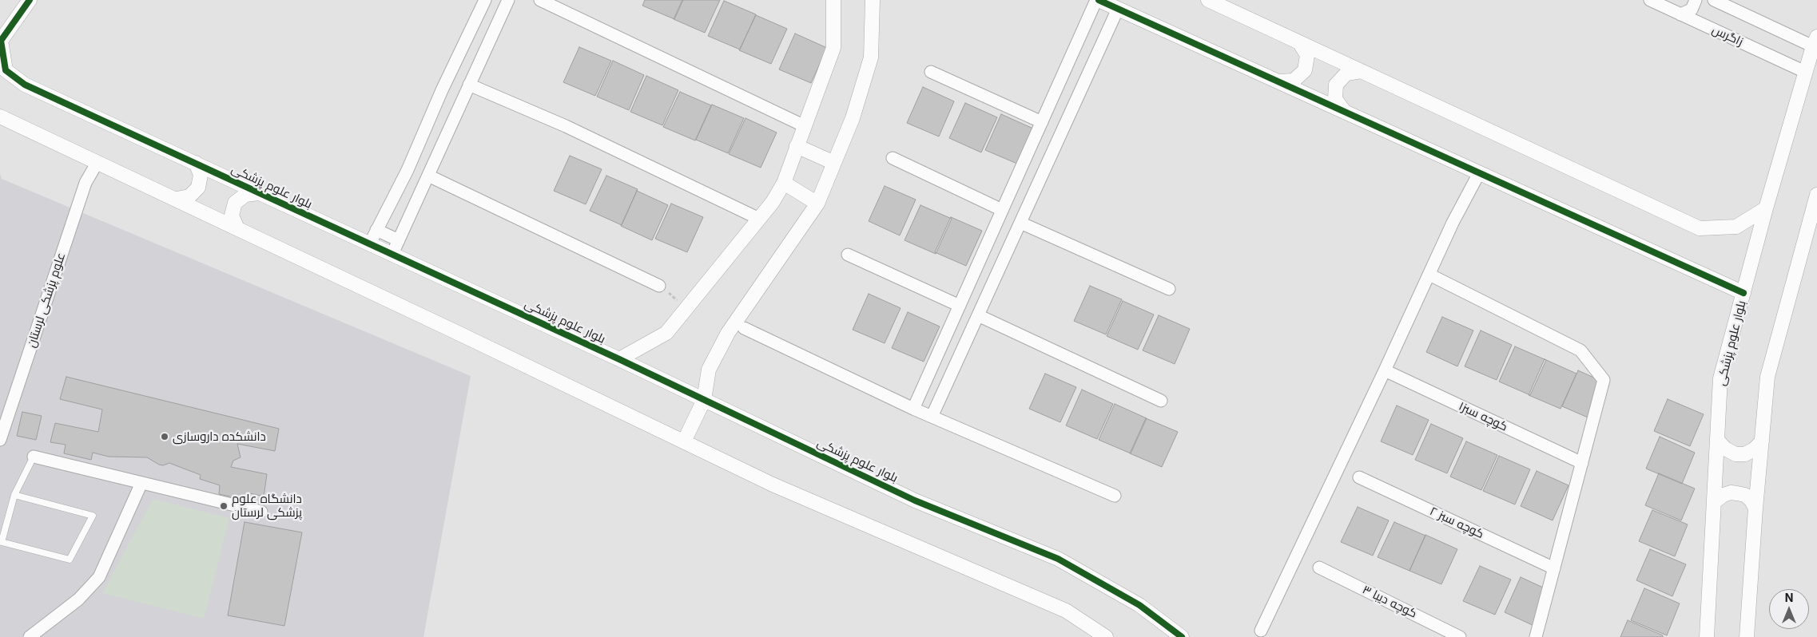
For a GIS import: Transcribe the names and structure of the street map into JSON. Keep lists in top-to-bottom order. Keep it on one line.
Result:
{"streets":{"street":["زاگرس","بلوار علوم پزشکی","علوم پزشکی لرستان","کوچه سبز۱","کوچه سبز ۲","کوچه دیبا ۳"]},"crossings":[["زاگرس","بلوار علوم پزشکی"]],"places":["دانشکده داروسازی","دانشگاه علوم پزشکی لرستان"],"north":"top"}
